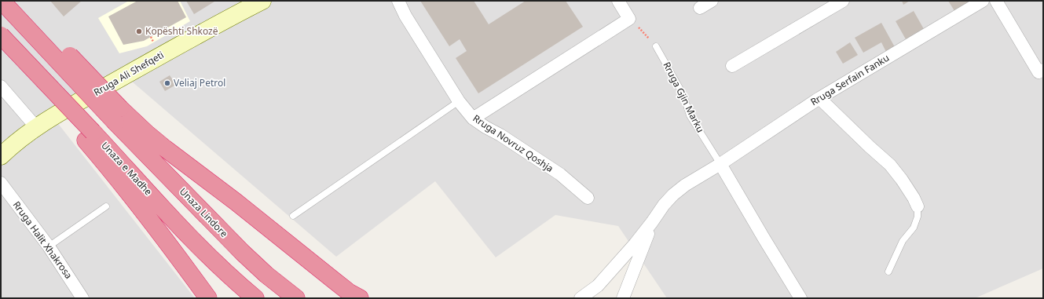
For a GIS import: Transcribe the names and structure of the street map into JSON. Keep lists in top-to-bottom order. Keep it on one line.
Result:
{"streets":{"highway":["Unaza e Madhe","Unaza Lindore"],"main road":["Rruga Ali Shefqeti"],"street":["Rruga Serfain Fanku","Rruga Novruz Qoshja","Rruga Halit Xhakrosa"],"lane":["Rruga Gjin Marku"]},"crossings":[["Rruga Serfain Fanku","Rruga Gjin Marku"]],"places":["Kopështi Shkozë","Veliaj Petrol"]}
